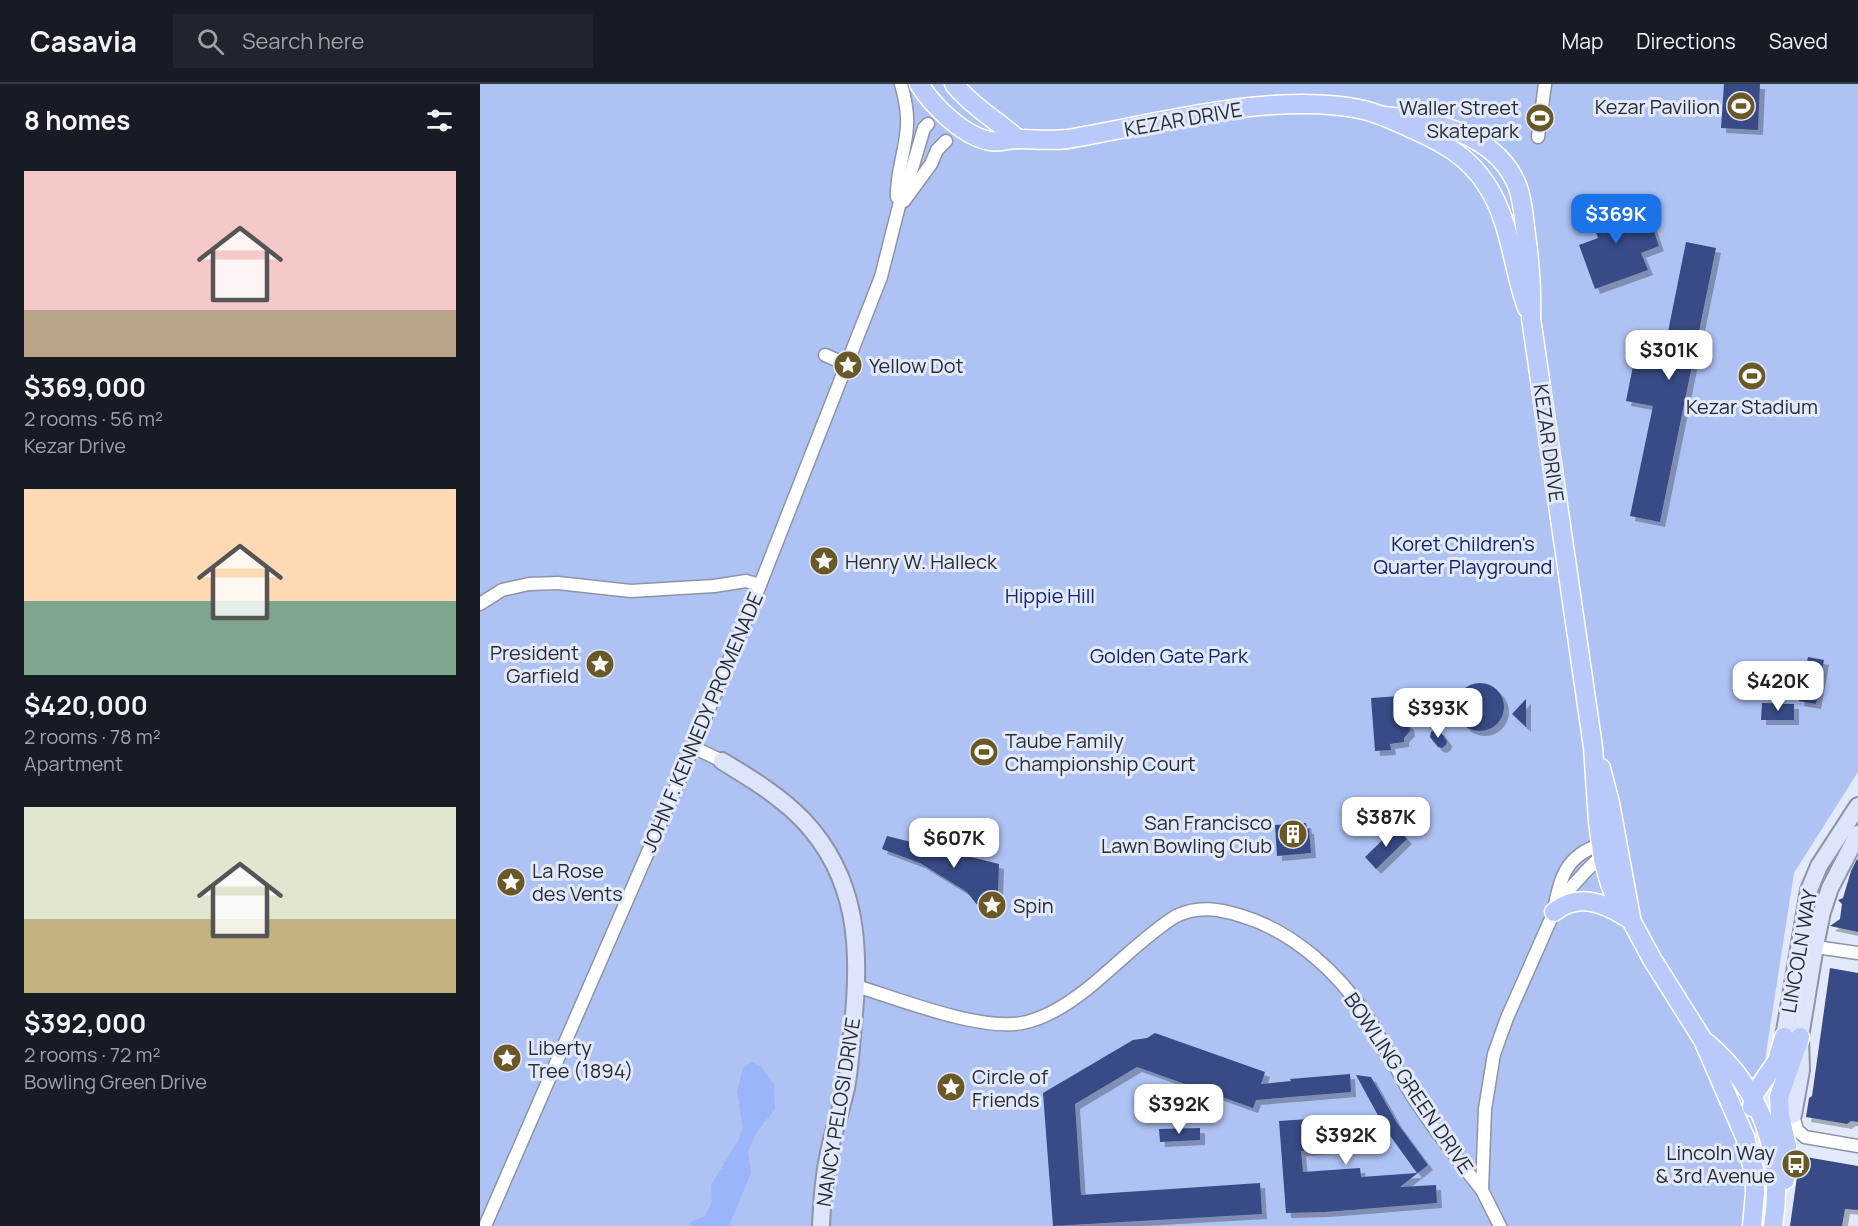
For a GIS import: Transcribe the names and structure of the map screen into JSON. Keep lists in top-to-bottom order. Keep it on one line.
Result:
{"streets":{"main road":["KEZAR DRIVE"],"street":["JOHN F. KENNEDY PROMENADE","LINCOLN WAY","BOWLING GREEN DRIVE","NANCY PELOSI DRIVE"]},"crossings":[["JOHN F. KENNEDY PROMENADE","NANCY PELOSI DRIVE"],["BOWLING GREEN DRIVE","NANCY PELOSI DRIVE"]],"parks":["Koret Children's Quarter Playground","Hippie Hill","Golden Gate Park"],"places":{"sports":["Kezar Pavilion","Waller Street Skatepark","Kezar Stadium","Taube Family Championship Court"],"place":["Yellow Dot","Henry W. Halleck","President Garfield","La Rose des Vents","Spin","Liberty Tree (1894)","Circle of Friends"],"building":["San Francisco Lawn Bowling Club"],"bus stop":["Lincoln Way & 3rd Avenue"]},"page":{"header":"Casavia","search":"Search here","nav":["Map","Directions","Saved"],"heading":"8 homes","list":[{"name":"$369,000","note":"2 rooms · 56 m² · Kezar Drive"},{"name":"$420,000","note":"2 rooms · 78 m² · Apartment"},{"name":"$392,000","note":"2 rooms · 72 m² · Bowling Green Drive"}],"price":["$369K","$301K","$420K","$393K","$387K","$607K","$392K","$392K"]}}
